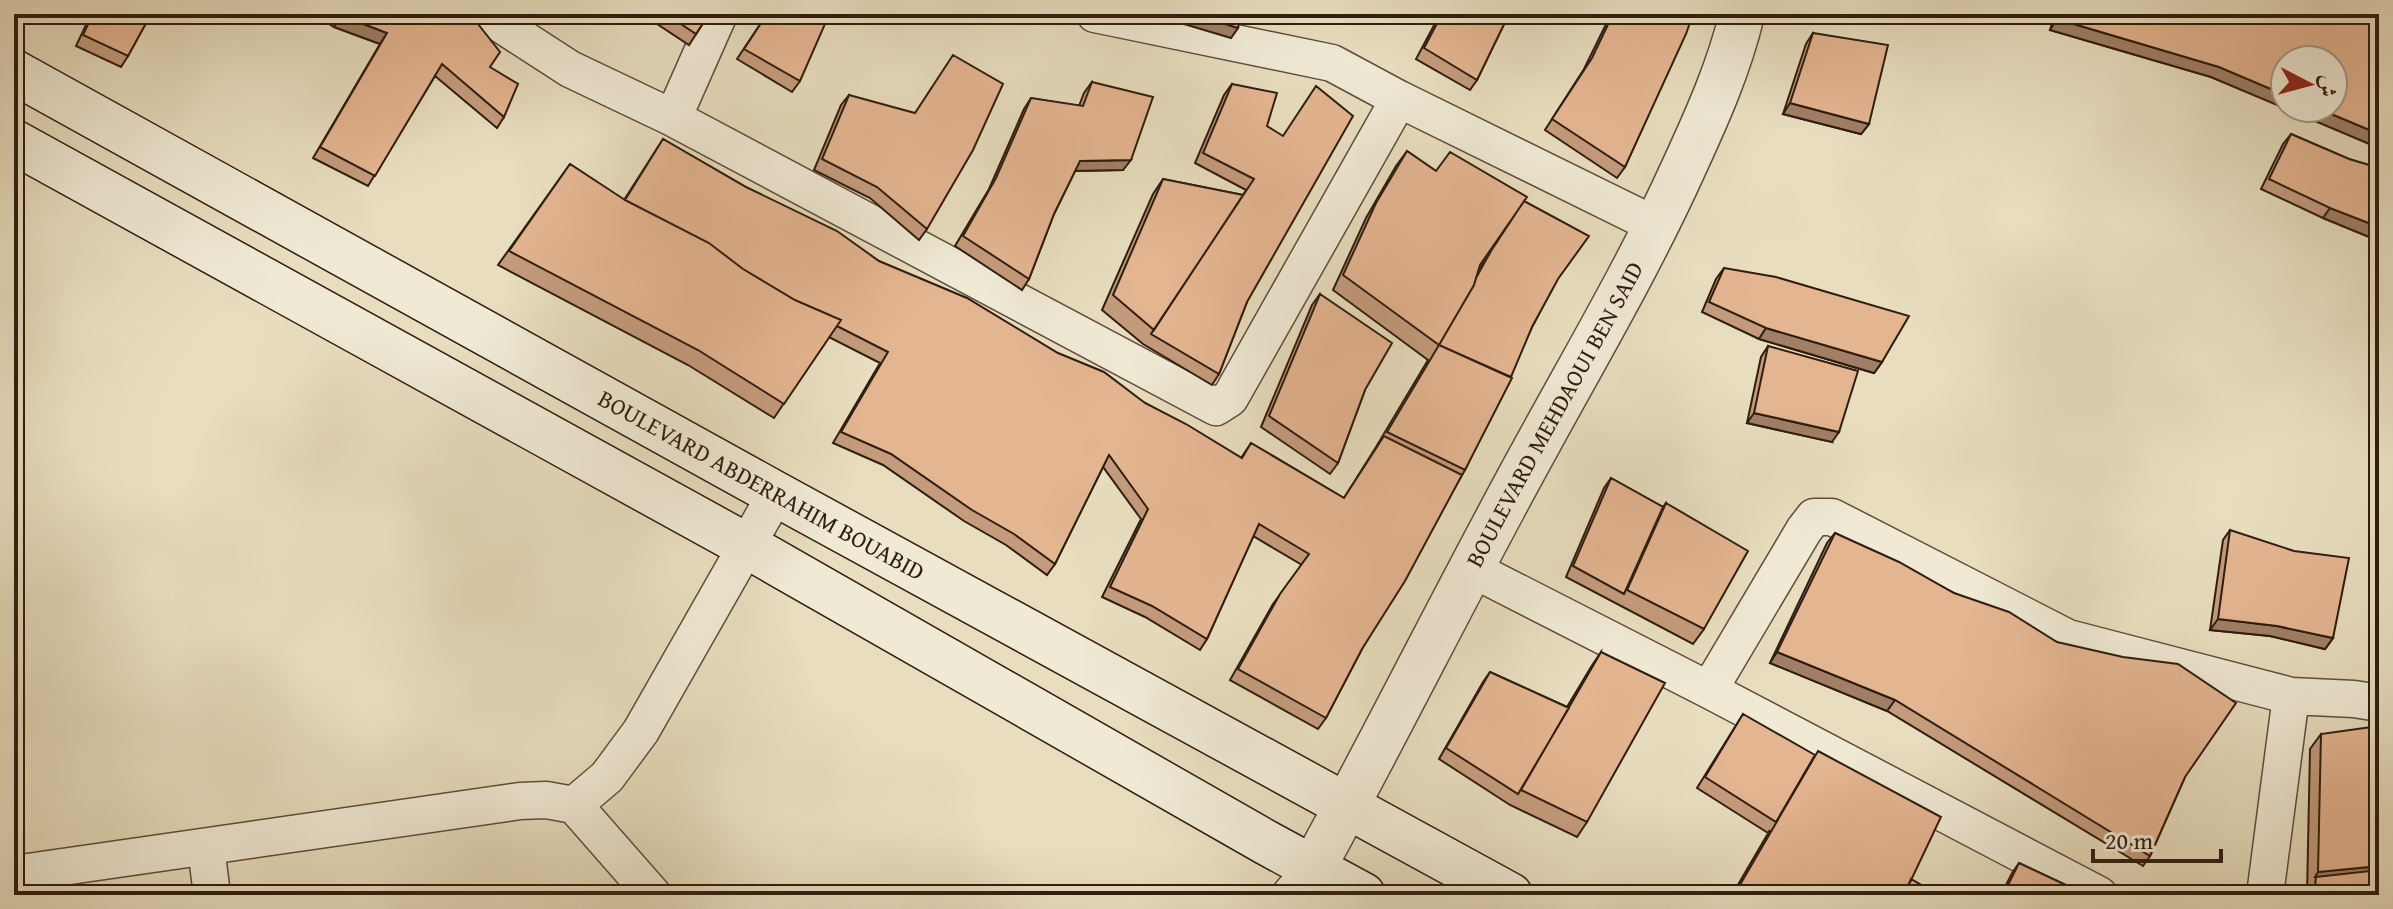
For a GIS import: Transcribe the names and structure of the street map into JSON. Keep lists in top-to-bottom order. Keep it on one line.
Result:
{"streets":{"main road":["BOULEVARD MEHDAOUI BEN SAID","BOULEVARD ABDERRAHIM BOUABID"]},"crossings":[["BOULEVARD MEHDAOUI BEN SAID","BOULEVARD ABDERRAHIM BOUABID"]],"scale_bar":"20 m","north":"right"}
